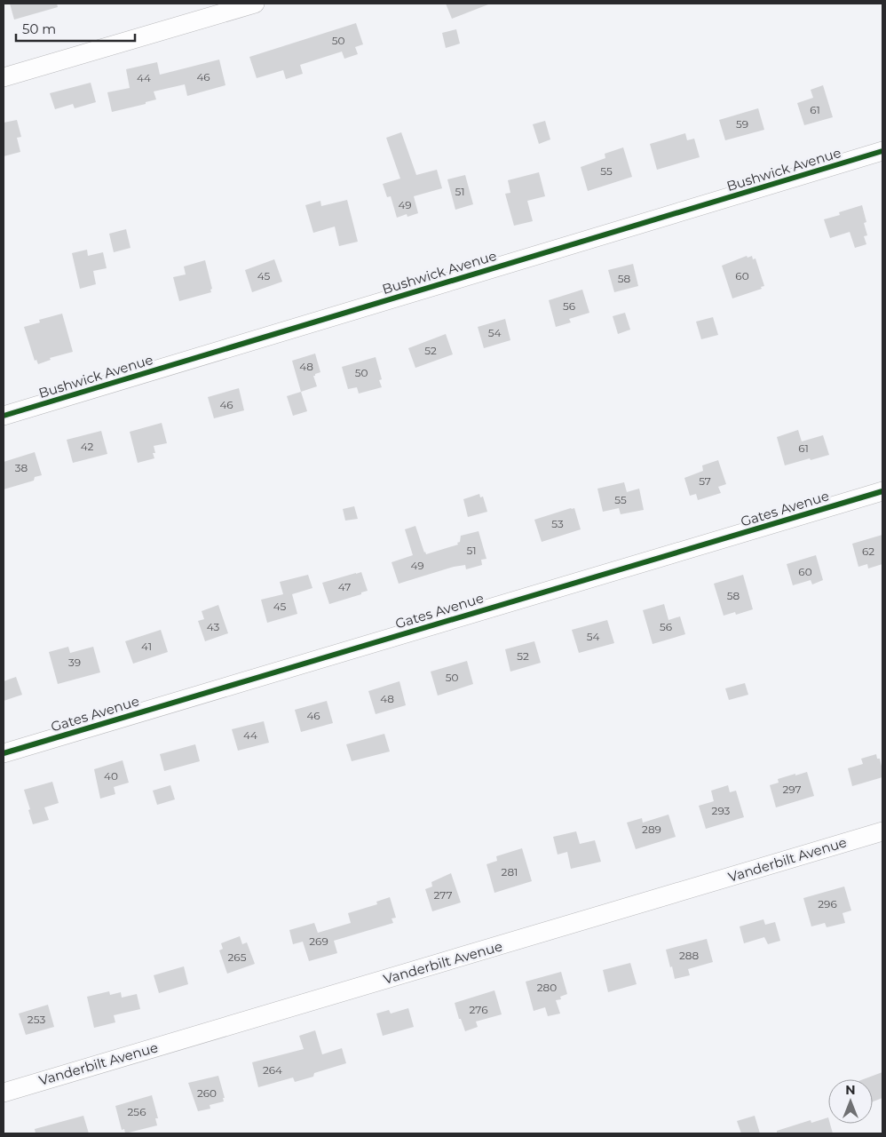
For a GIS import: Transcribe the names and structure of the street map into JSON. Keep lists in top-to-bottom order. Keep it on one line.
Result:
{"streets":{"street":["Bushwick Avenue","Gates Avenue","Vanderbilt Avenue"]},"house_numbers":["50","46","44","61","59","55","51","49","45","60","58","56","54","52","48","50","46","42","61","38","57","55","53","51","62","49","60","47","58","45","43","56","54","41","52","39","50","48","46","44","40","297","293","289","281","277","296","269","288","265","280","276","253","264","260","256"],"scale_bar":"50 m","north":"top"}
